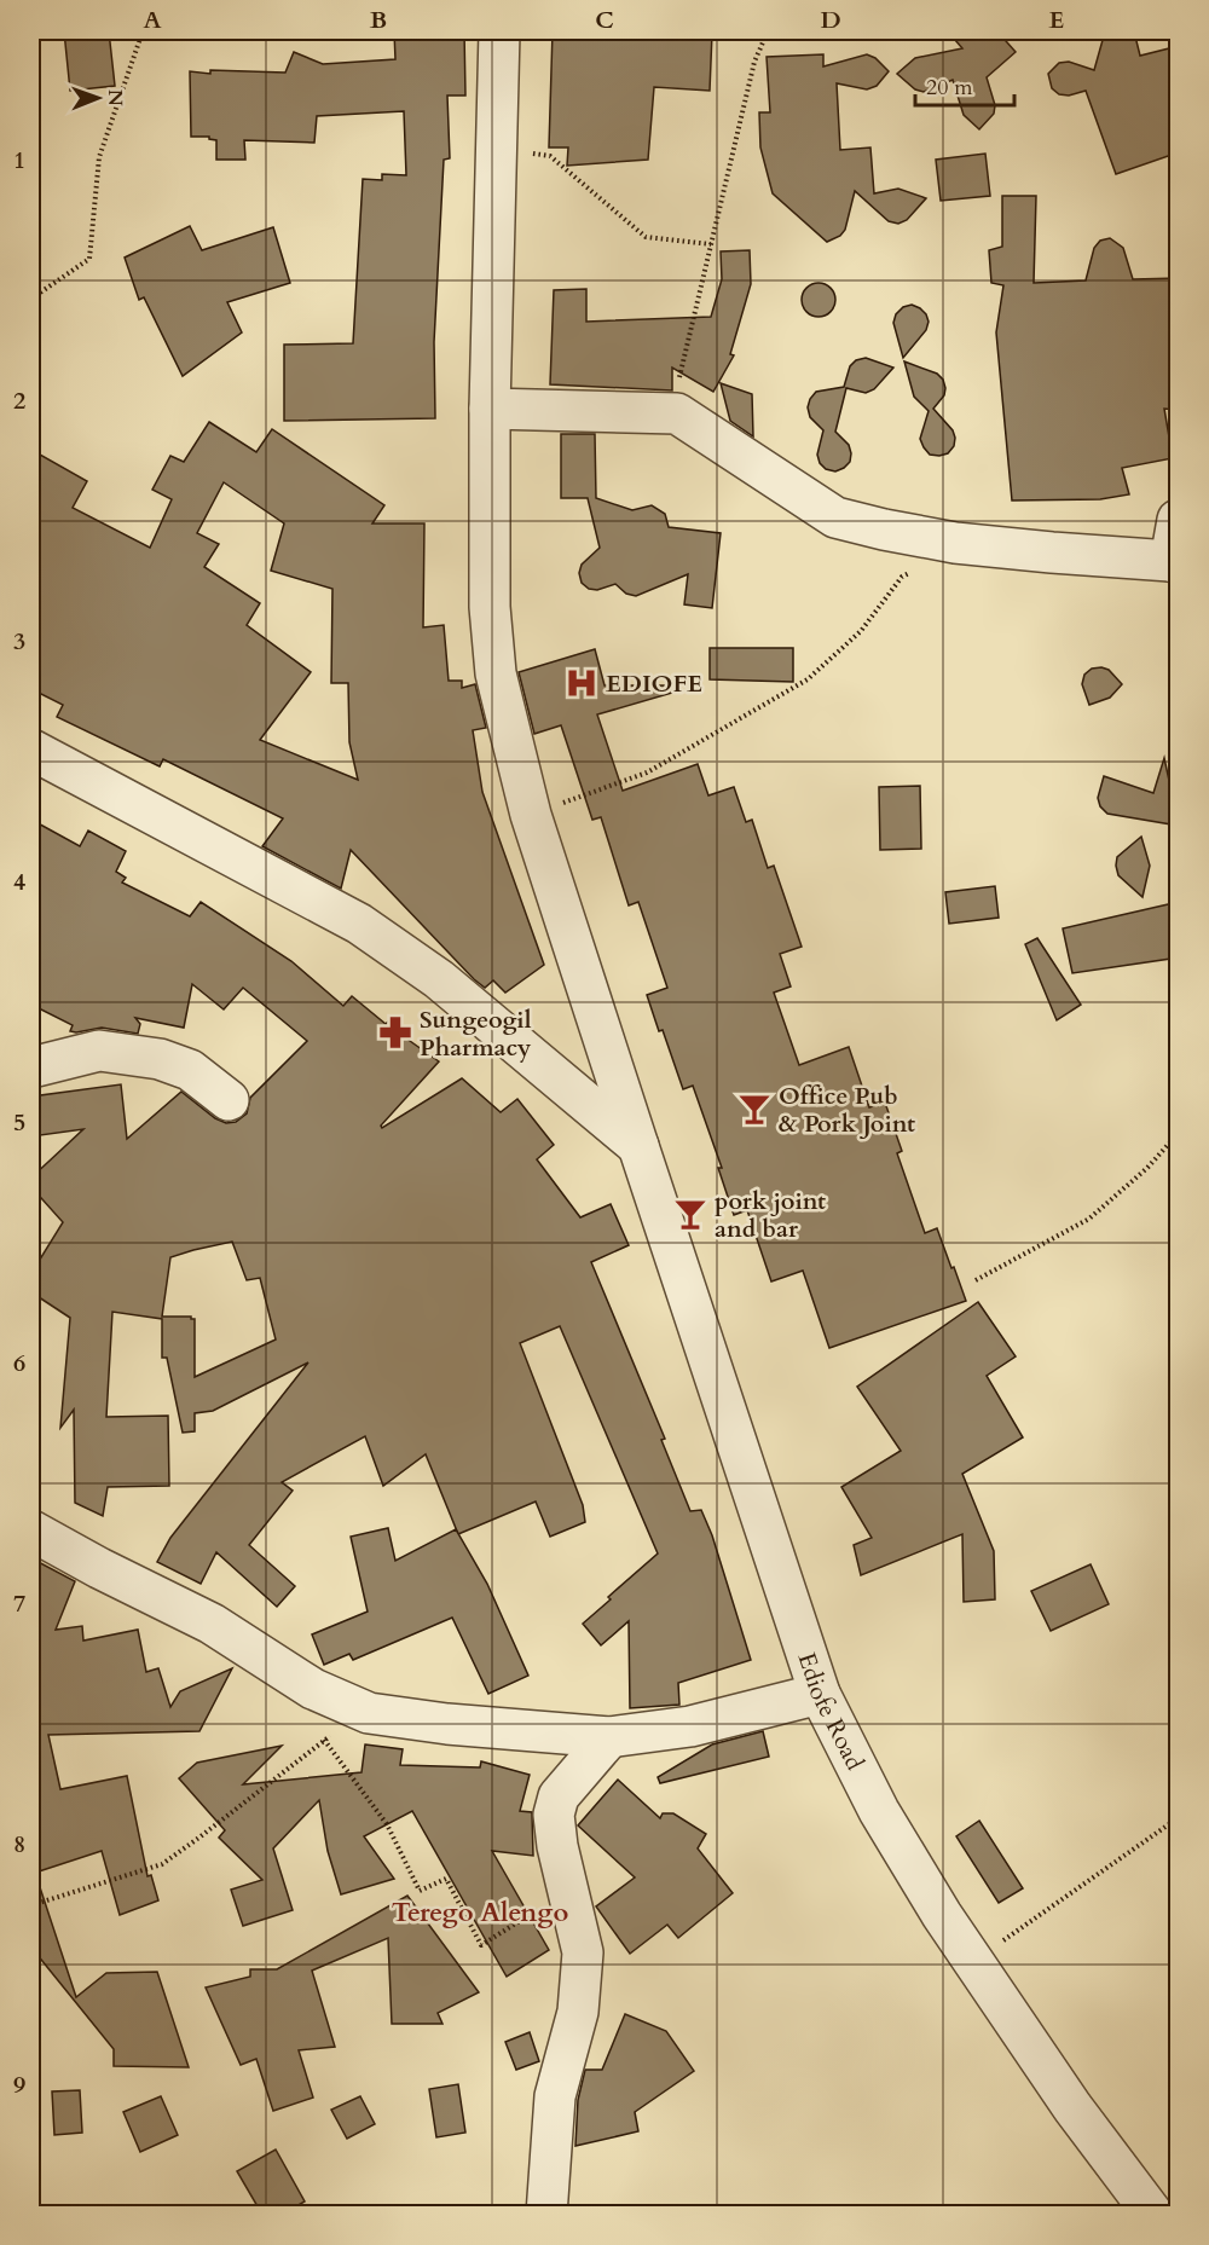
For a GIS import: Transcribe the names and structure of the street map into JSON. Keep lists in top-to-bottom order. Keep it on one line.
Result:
{"streets":{"street":["Ediofe Road"]},"districts":["Terego Alengo"],"places":{"hospital":["EDIOFE"],"pharmacy":["Sungeogil Pharmacy"],"bar":["Office Pub & Pork Joint","pork joint and bar"]},"scale_bar":"20 m","north":"right","grid":{"columns":["A","B","C","D","E"],"rows":["1","2","3","4","5","6","7","8","9"]}}
